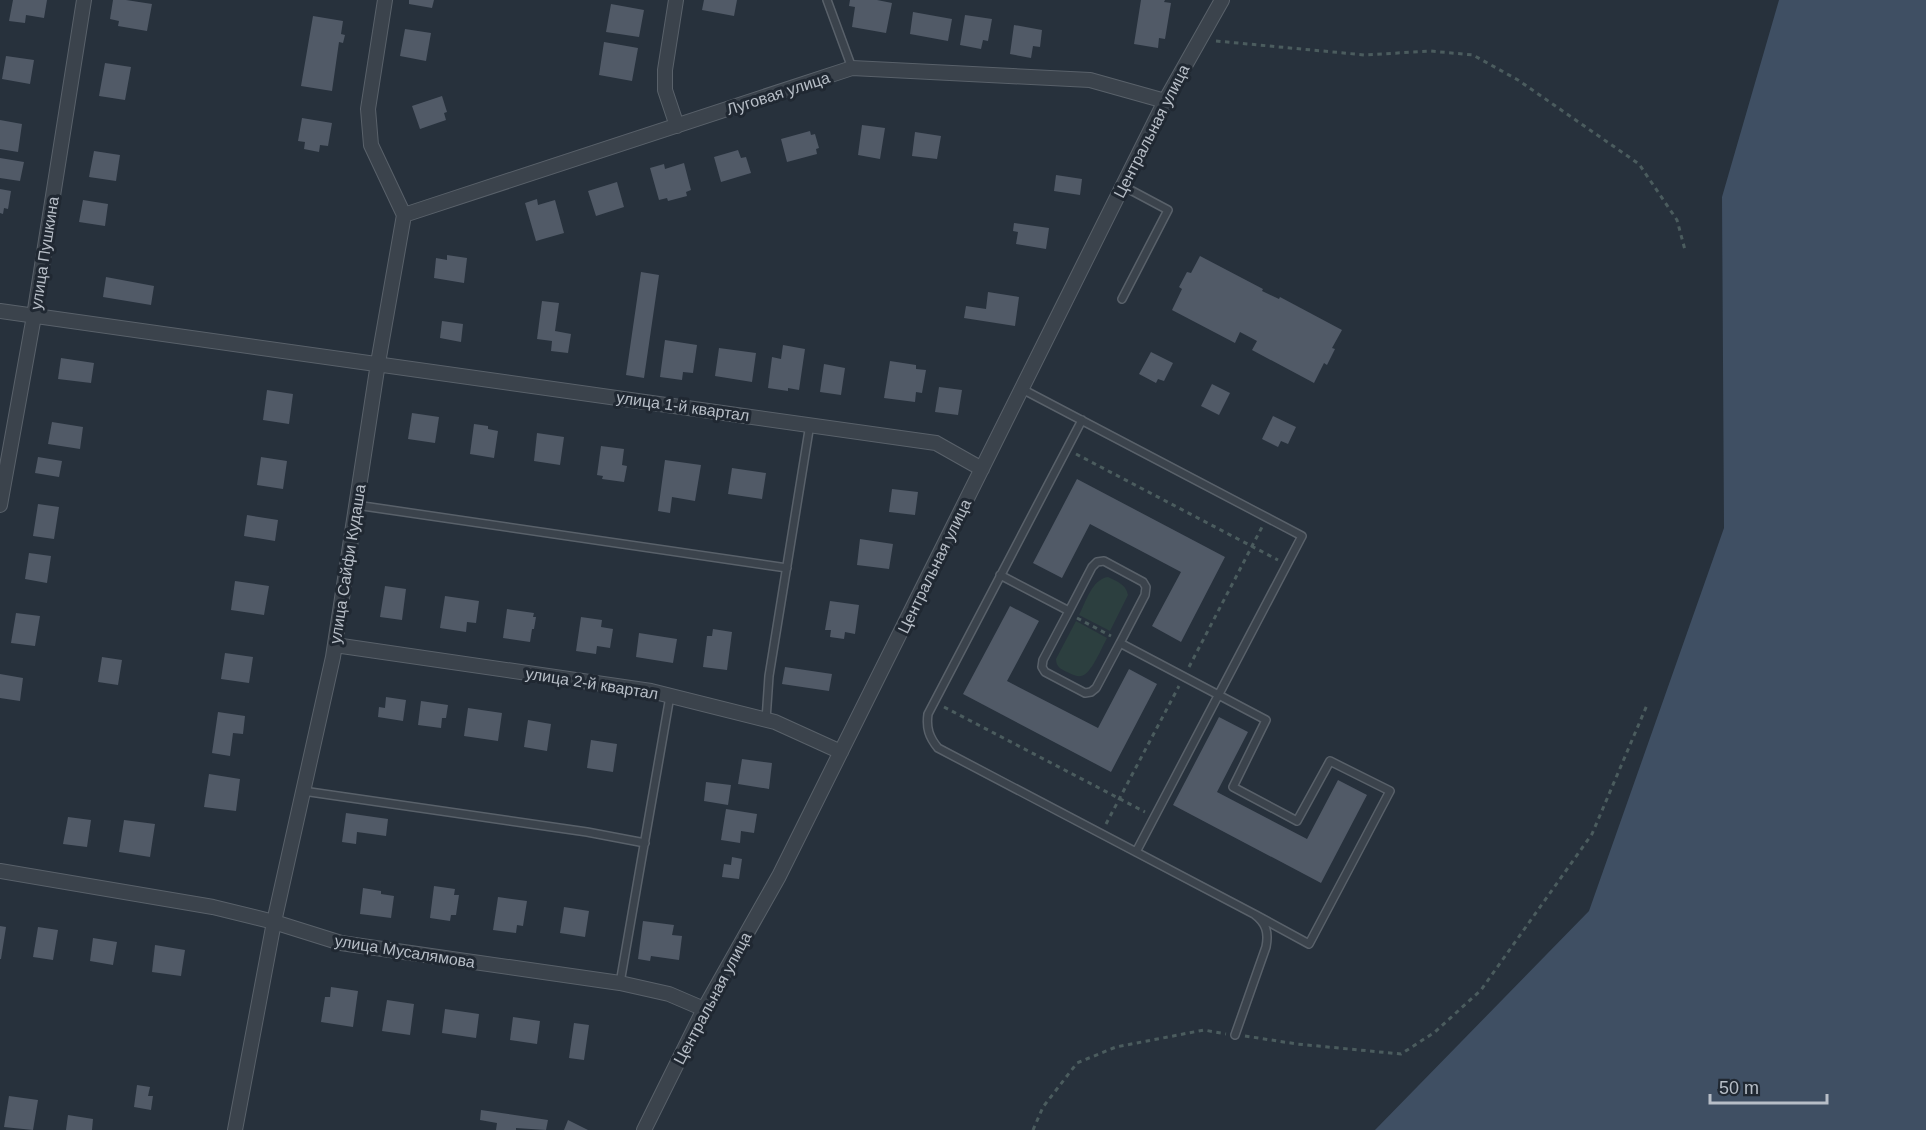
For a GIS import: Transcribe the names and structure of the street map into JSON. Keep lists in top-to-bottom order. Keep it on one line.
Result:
{"streets":{"street":["Луговая улица","Центральная улица","улица Пушкина","улица 1-й квартал","улица Сайфи Кудаша","улица 2-й квартал","улица Мусалямова"]},"crossings":[["Луговая улица","Центральная улица"],["Луговая улица","улица Сайфи Кудаша"],["Центральная улица","улица 1-й квартал"],["Центральная улица","улица 2-й квартал"],["Центральная улица","улица Мусалямова"],["улица Пушкина","улица 1-й квартал"],["улица 1-й квартал","улица Сайфи Кудаша"],["улица Сайфи Кудаша","улица 2-й квартал"],["улица Сайфи Кудаша","улица Мусалямова"]],"scale_bar":"50 m"}
